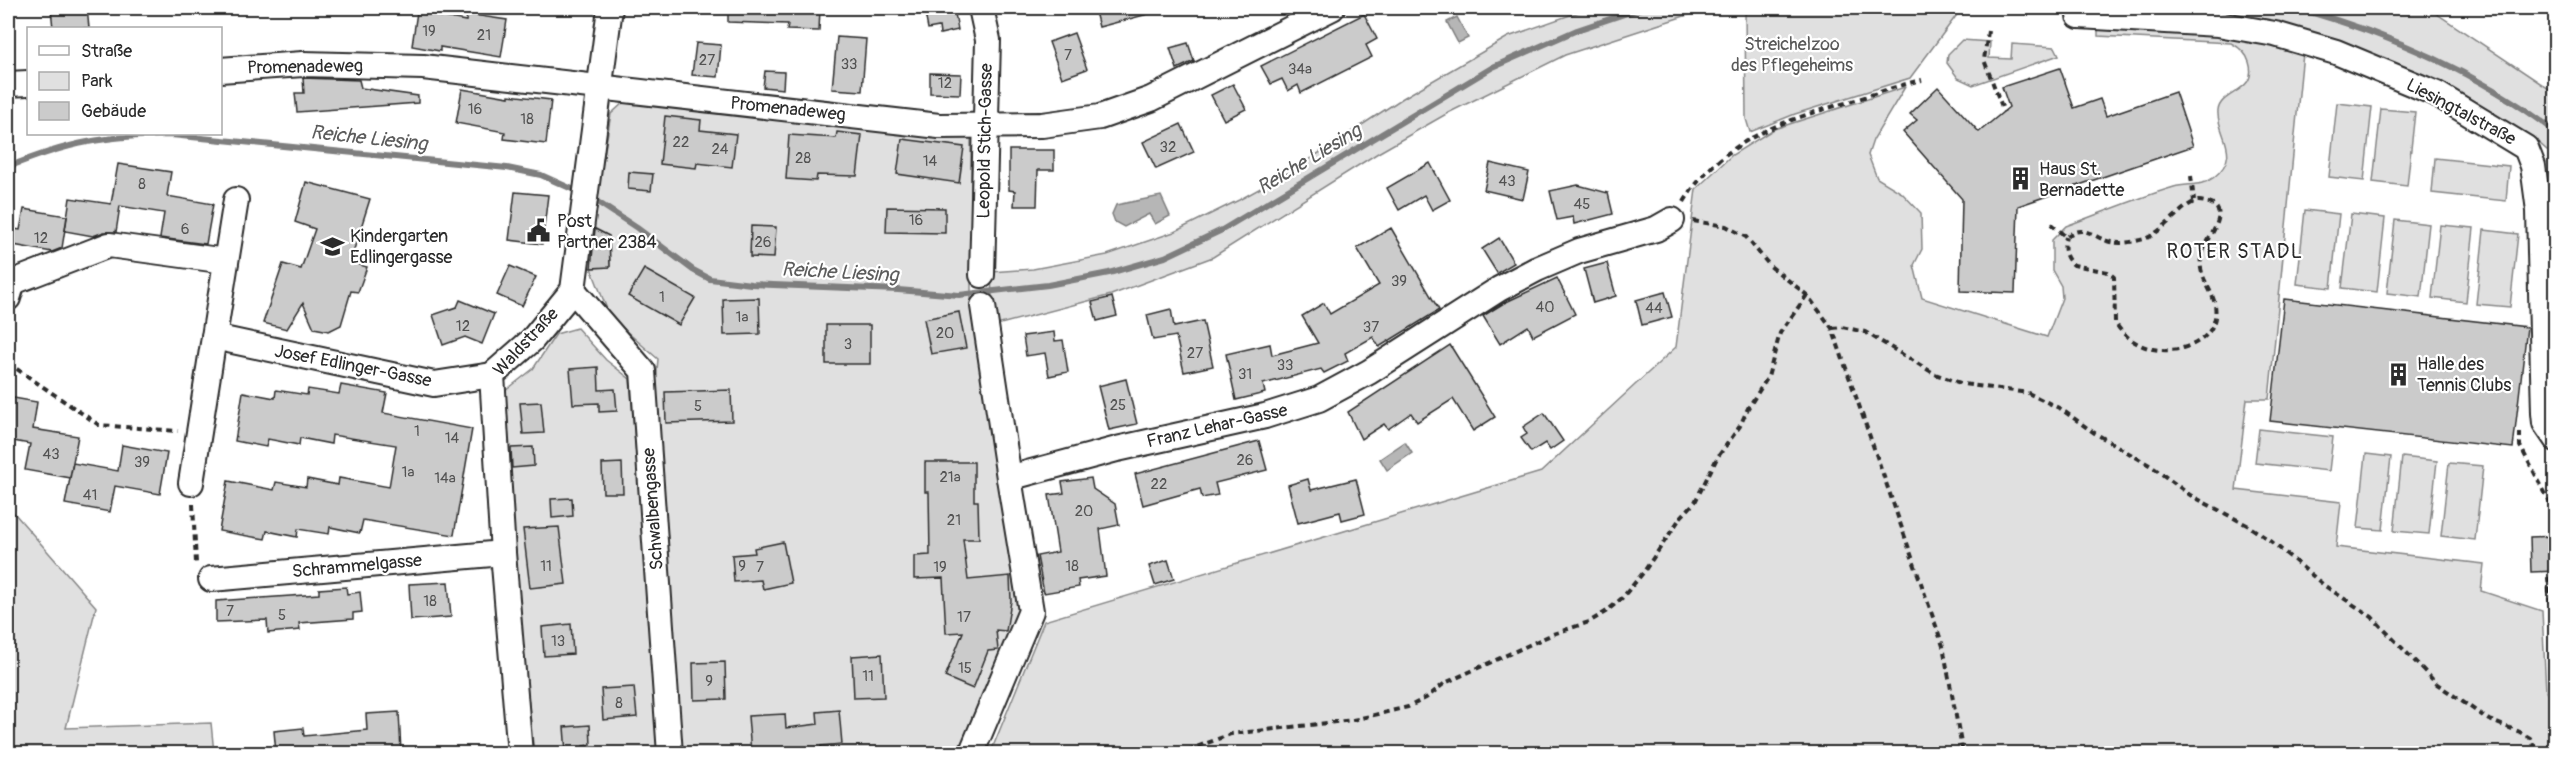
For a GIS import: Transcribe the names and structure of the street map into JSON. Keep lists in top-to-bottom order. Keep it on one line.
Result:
{"streets":{"street":["Promenadeweg","Liesingtalstraße","Leopold Stich-Gasse","Waldstraße","Josef Edlinger-Gasse","Franz Lehar-Gasse","Schwalbengasse","Schrammelgasse"]},"crossings":[["Promenadeweg","Leopold Stich-Gasse"],["Waldstraße","Josef Edlinger-Gasse"],["Waldstraße","Schwalbengasse"],["Waldstraße","Schrammelgasse"]],"districts":["ROTER STADL"],"water":["Reiche Liesing"],"parks":["Streichelzoo des Pflegeheims"],"places":{"building":["Haus St. Bernadette","Halle des Tennis Clubs"],"public building":["Post Partner 2384"],"school or university":["Kindergarten Edlingergasse"]},"house_numbers":["19","21","7","27","33","34a","12","16","18","22","32","24","28","14","43","8","45","16","6","12","26","39","1","40","44","1a","12","37","20","3","27","33","31","25","5","1","14","43","26","39","1a","21a","14a","22","41","20","21","11","9","18","7","19","18","7","5","17","13","15","11","9","8"],"legend":["Straße","Park","Gebäude"]}
